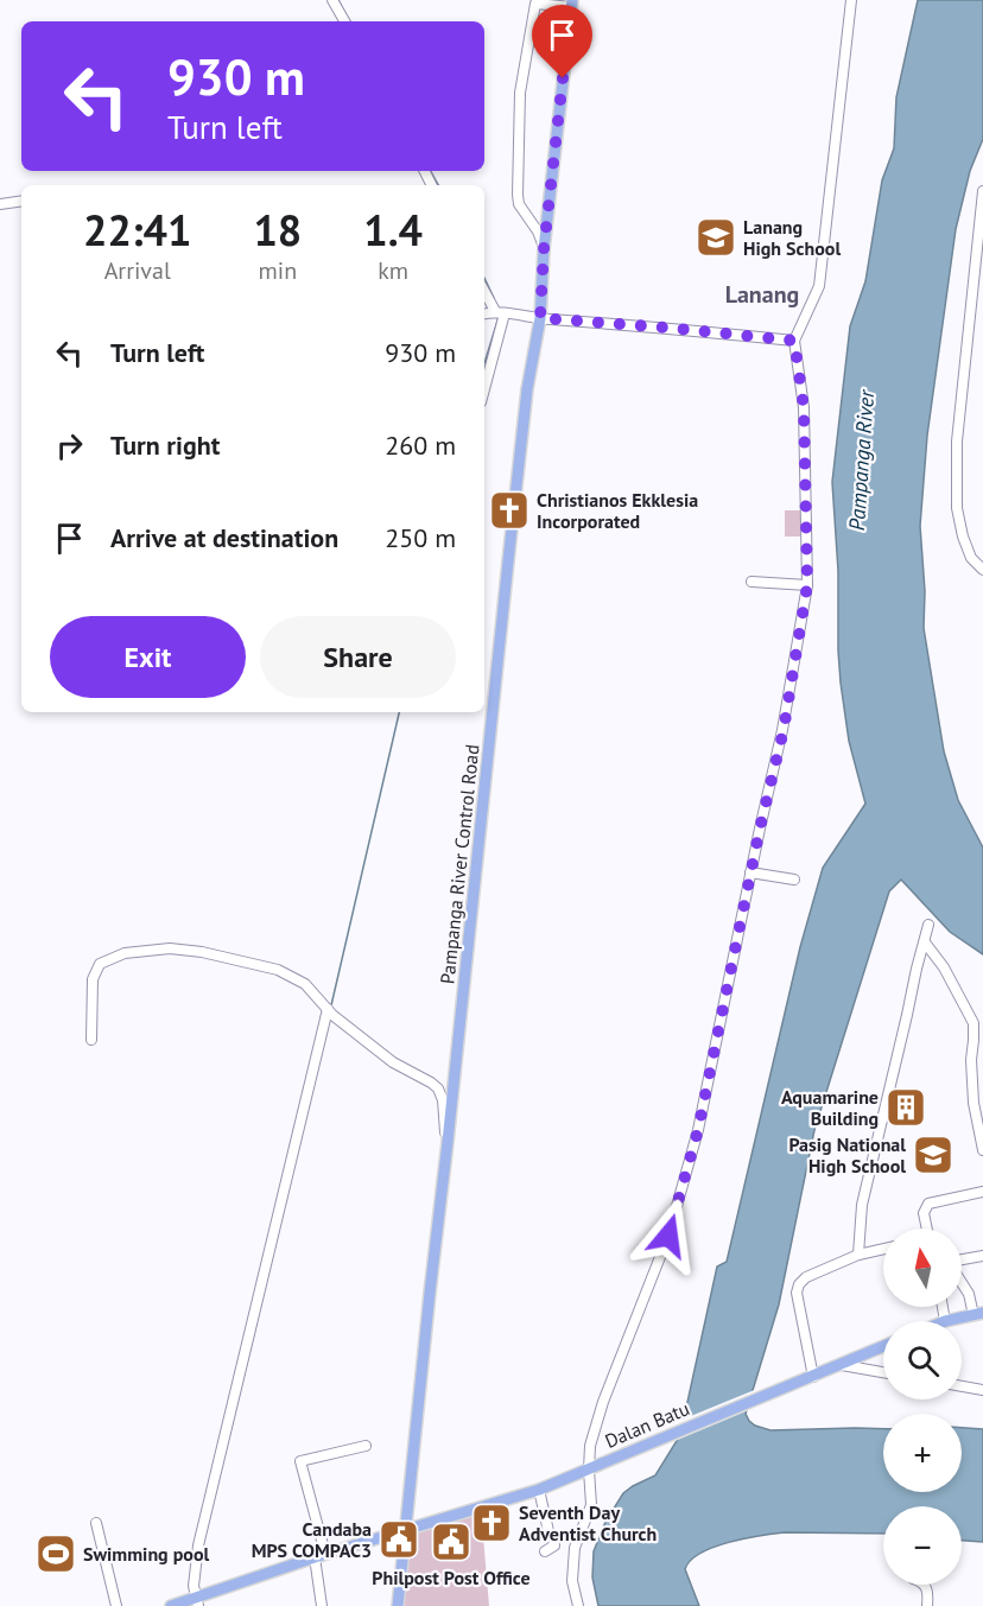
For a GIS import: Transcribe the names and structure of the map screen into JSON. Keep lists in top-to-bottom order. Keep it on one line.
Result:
{"streets":{"main road":["Pampanga River Control Road","Dalan Batu"]},"crossings":[["Pampanga River Control Road","Dalan Batu"]],"districts":["Lanang"],"water":["Pampanga River"],"places":{"school or university":["Lanang High School","Pasig National High School"],"church":["Christianos Ekklesia Incorporated","Seventh Day Adventist Church"],"building":["Aquamarine Building"],"public building":["Candaba MPS COMPAC3","Philpost Post Office"],"sports":["Swimming pool"]},"north":"top","page":{"turn":["930 m","Turn left"],"eta":["22:41","Arrival","18","min","1.4","km"],"list":[{"name":"Turn left","value":"930 m"},{"name":"Turn right","value":"260 m"},{"name":"Arrive at destination","value":"250 m"}],"buttons":["Exit","Share"],"map_buttons":["+","−"]}}
